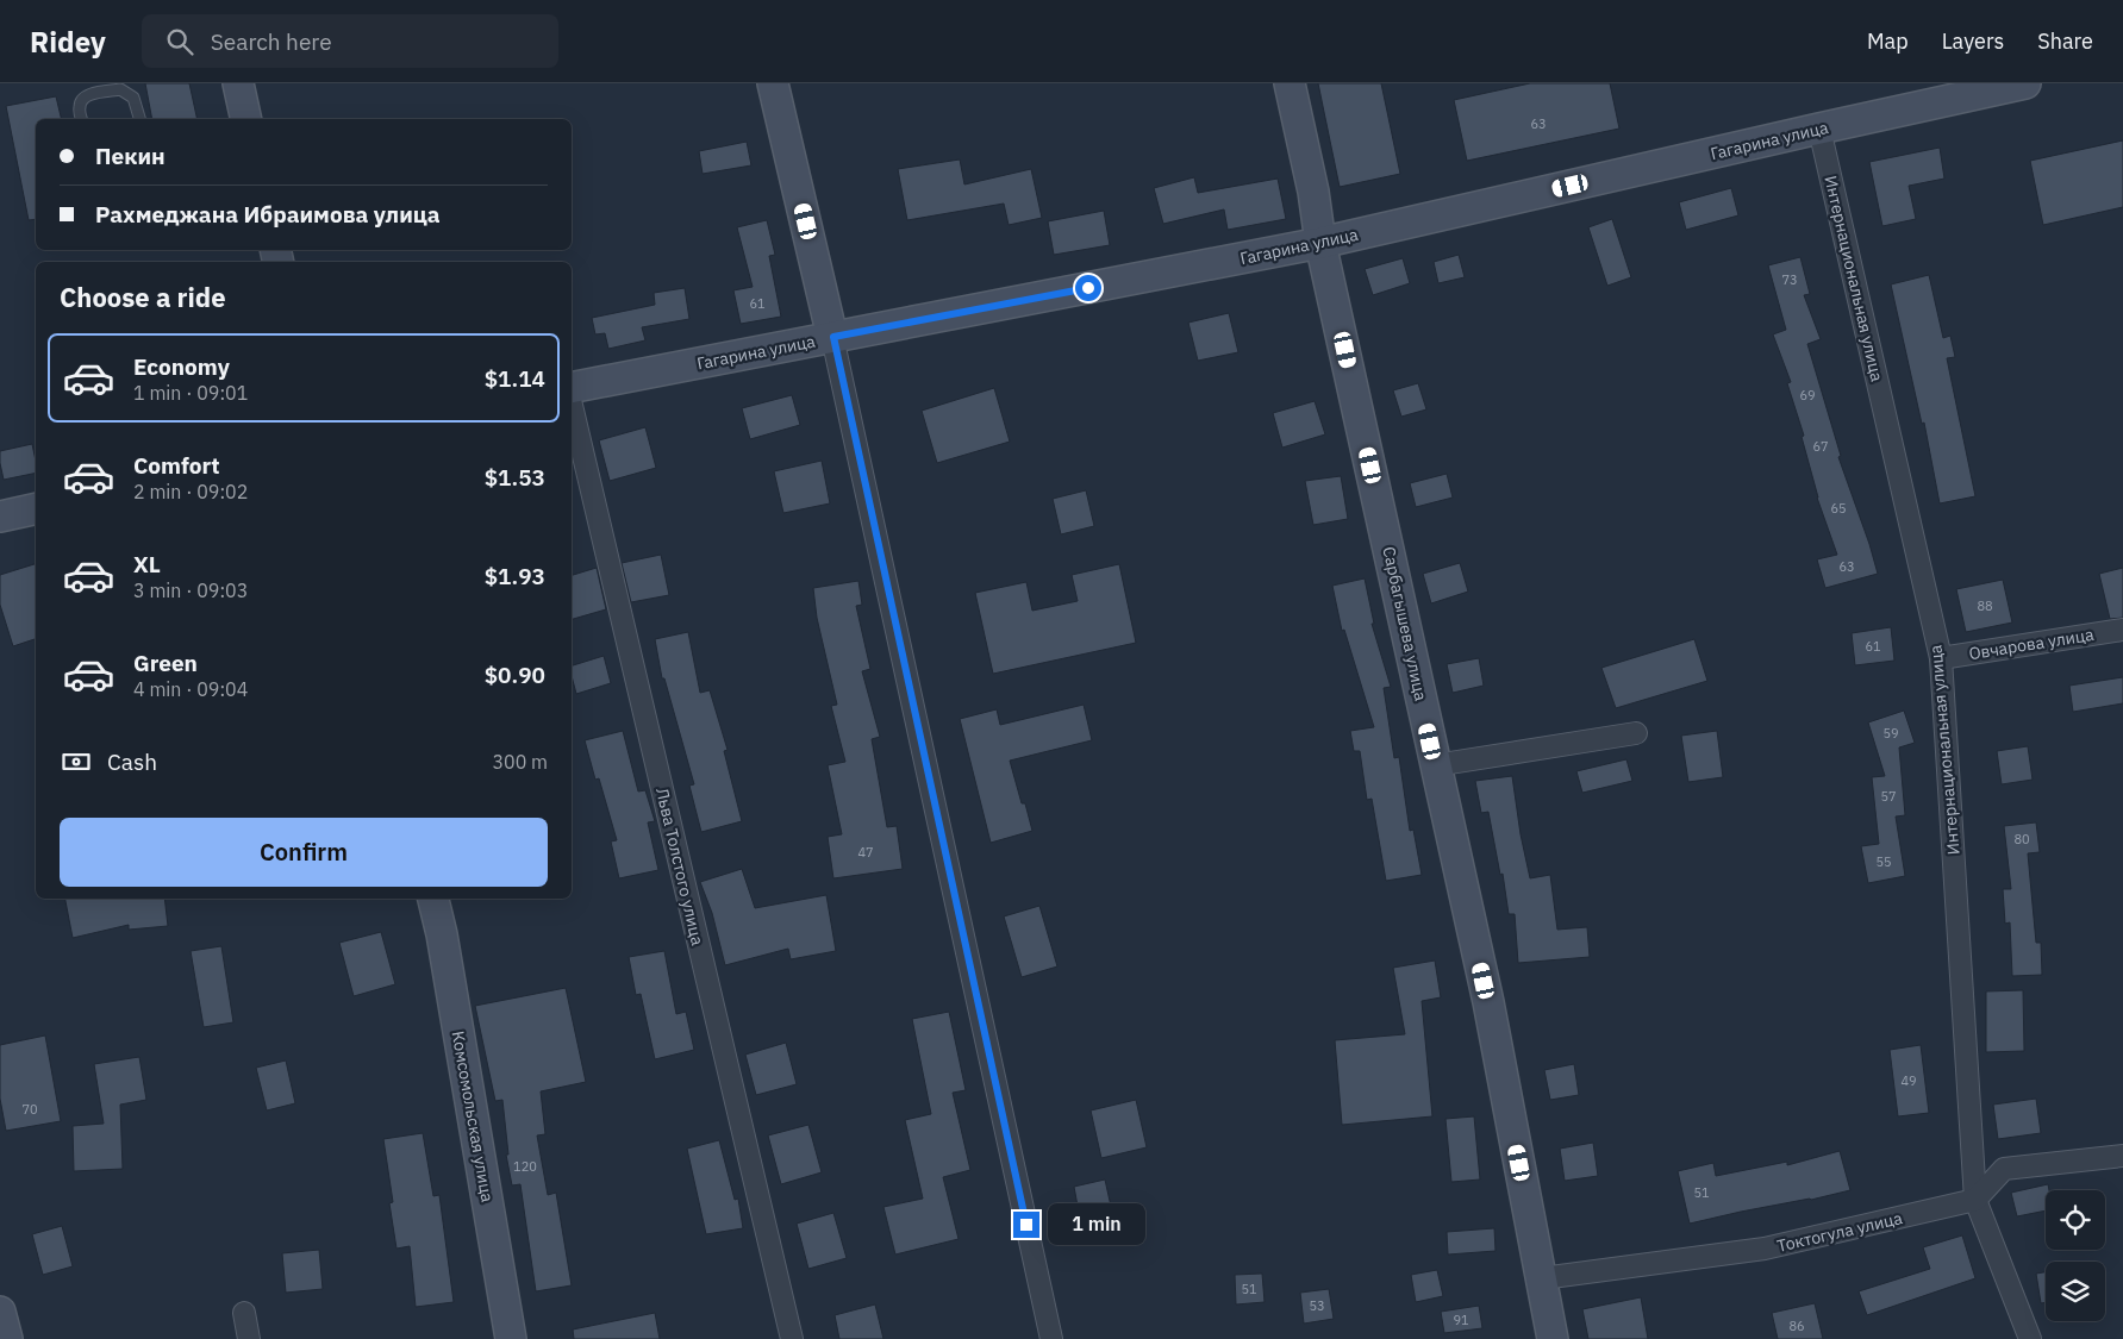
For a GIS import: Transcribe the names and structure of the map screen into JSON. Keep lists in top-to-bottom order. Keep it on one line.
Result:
{"streets":{"street":["Гагарина улица","Интернациональная улица","Сарбагышева улица","Овчарова улица","Льва Толстого улица","Комсомольская улица","Токтогула улица"]},"crossings":[["Гагарина улица","Интернациональная улица"],["Гагарина улица","Сарбагышева улица"],["Интернациональная улица","Овчарова улица"],["Интернациональная улица","Токтогула улица"],["Сарбагышева улица","Токтогула улица"]],"house_numbers":["63","73","61","69","67","65","63","88","61","59","57","80","47","55","49","70","120","51","51","53","91","86"],"page":{"header":"Ridey","search":"Search here","nav":["Map","Layers","Share"],"banner":["Пекин","Рахмеджана Ибраимова улица"],"heading":"Choose a ride","list":[{"name":"Economy","note":"1 min · 09:01","value":"$1.14"},{"name":"Comfort","note":"2 min · 09:02","value":"$1.53"},{"name":"XL","note":"3 min · 09:03","value":"$1.93"},{"name":"Green","note":"4 min · 09:04","value":"$0.90"}],"pay":["Cash","300 m"],"buttons":"Confirm","bubble":"1 min"}}
